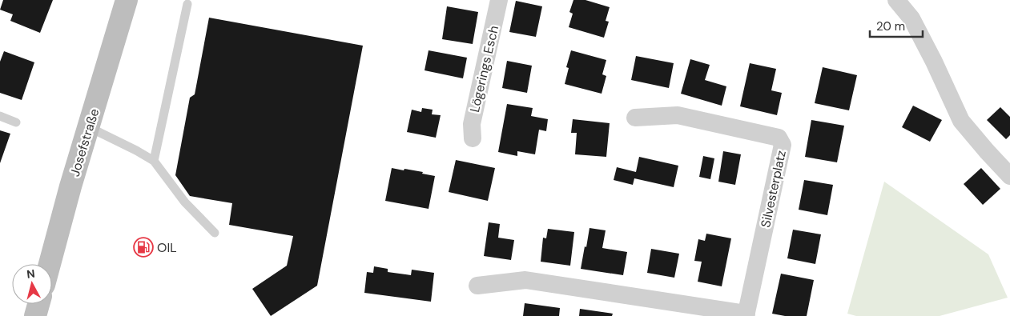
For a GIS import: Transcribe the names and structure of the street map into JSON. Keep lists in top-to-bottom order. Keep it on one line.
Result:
{"streets":{"street":["Lögerings Esch","Josefstraße","Silvesterplatz"]},"places":{"fuel station":["OIL"]},"scale_bar":"20 m","north":"top"}
